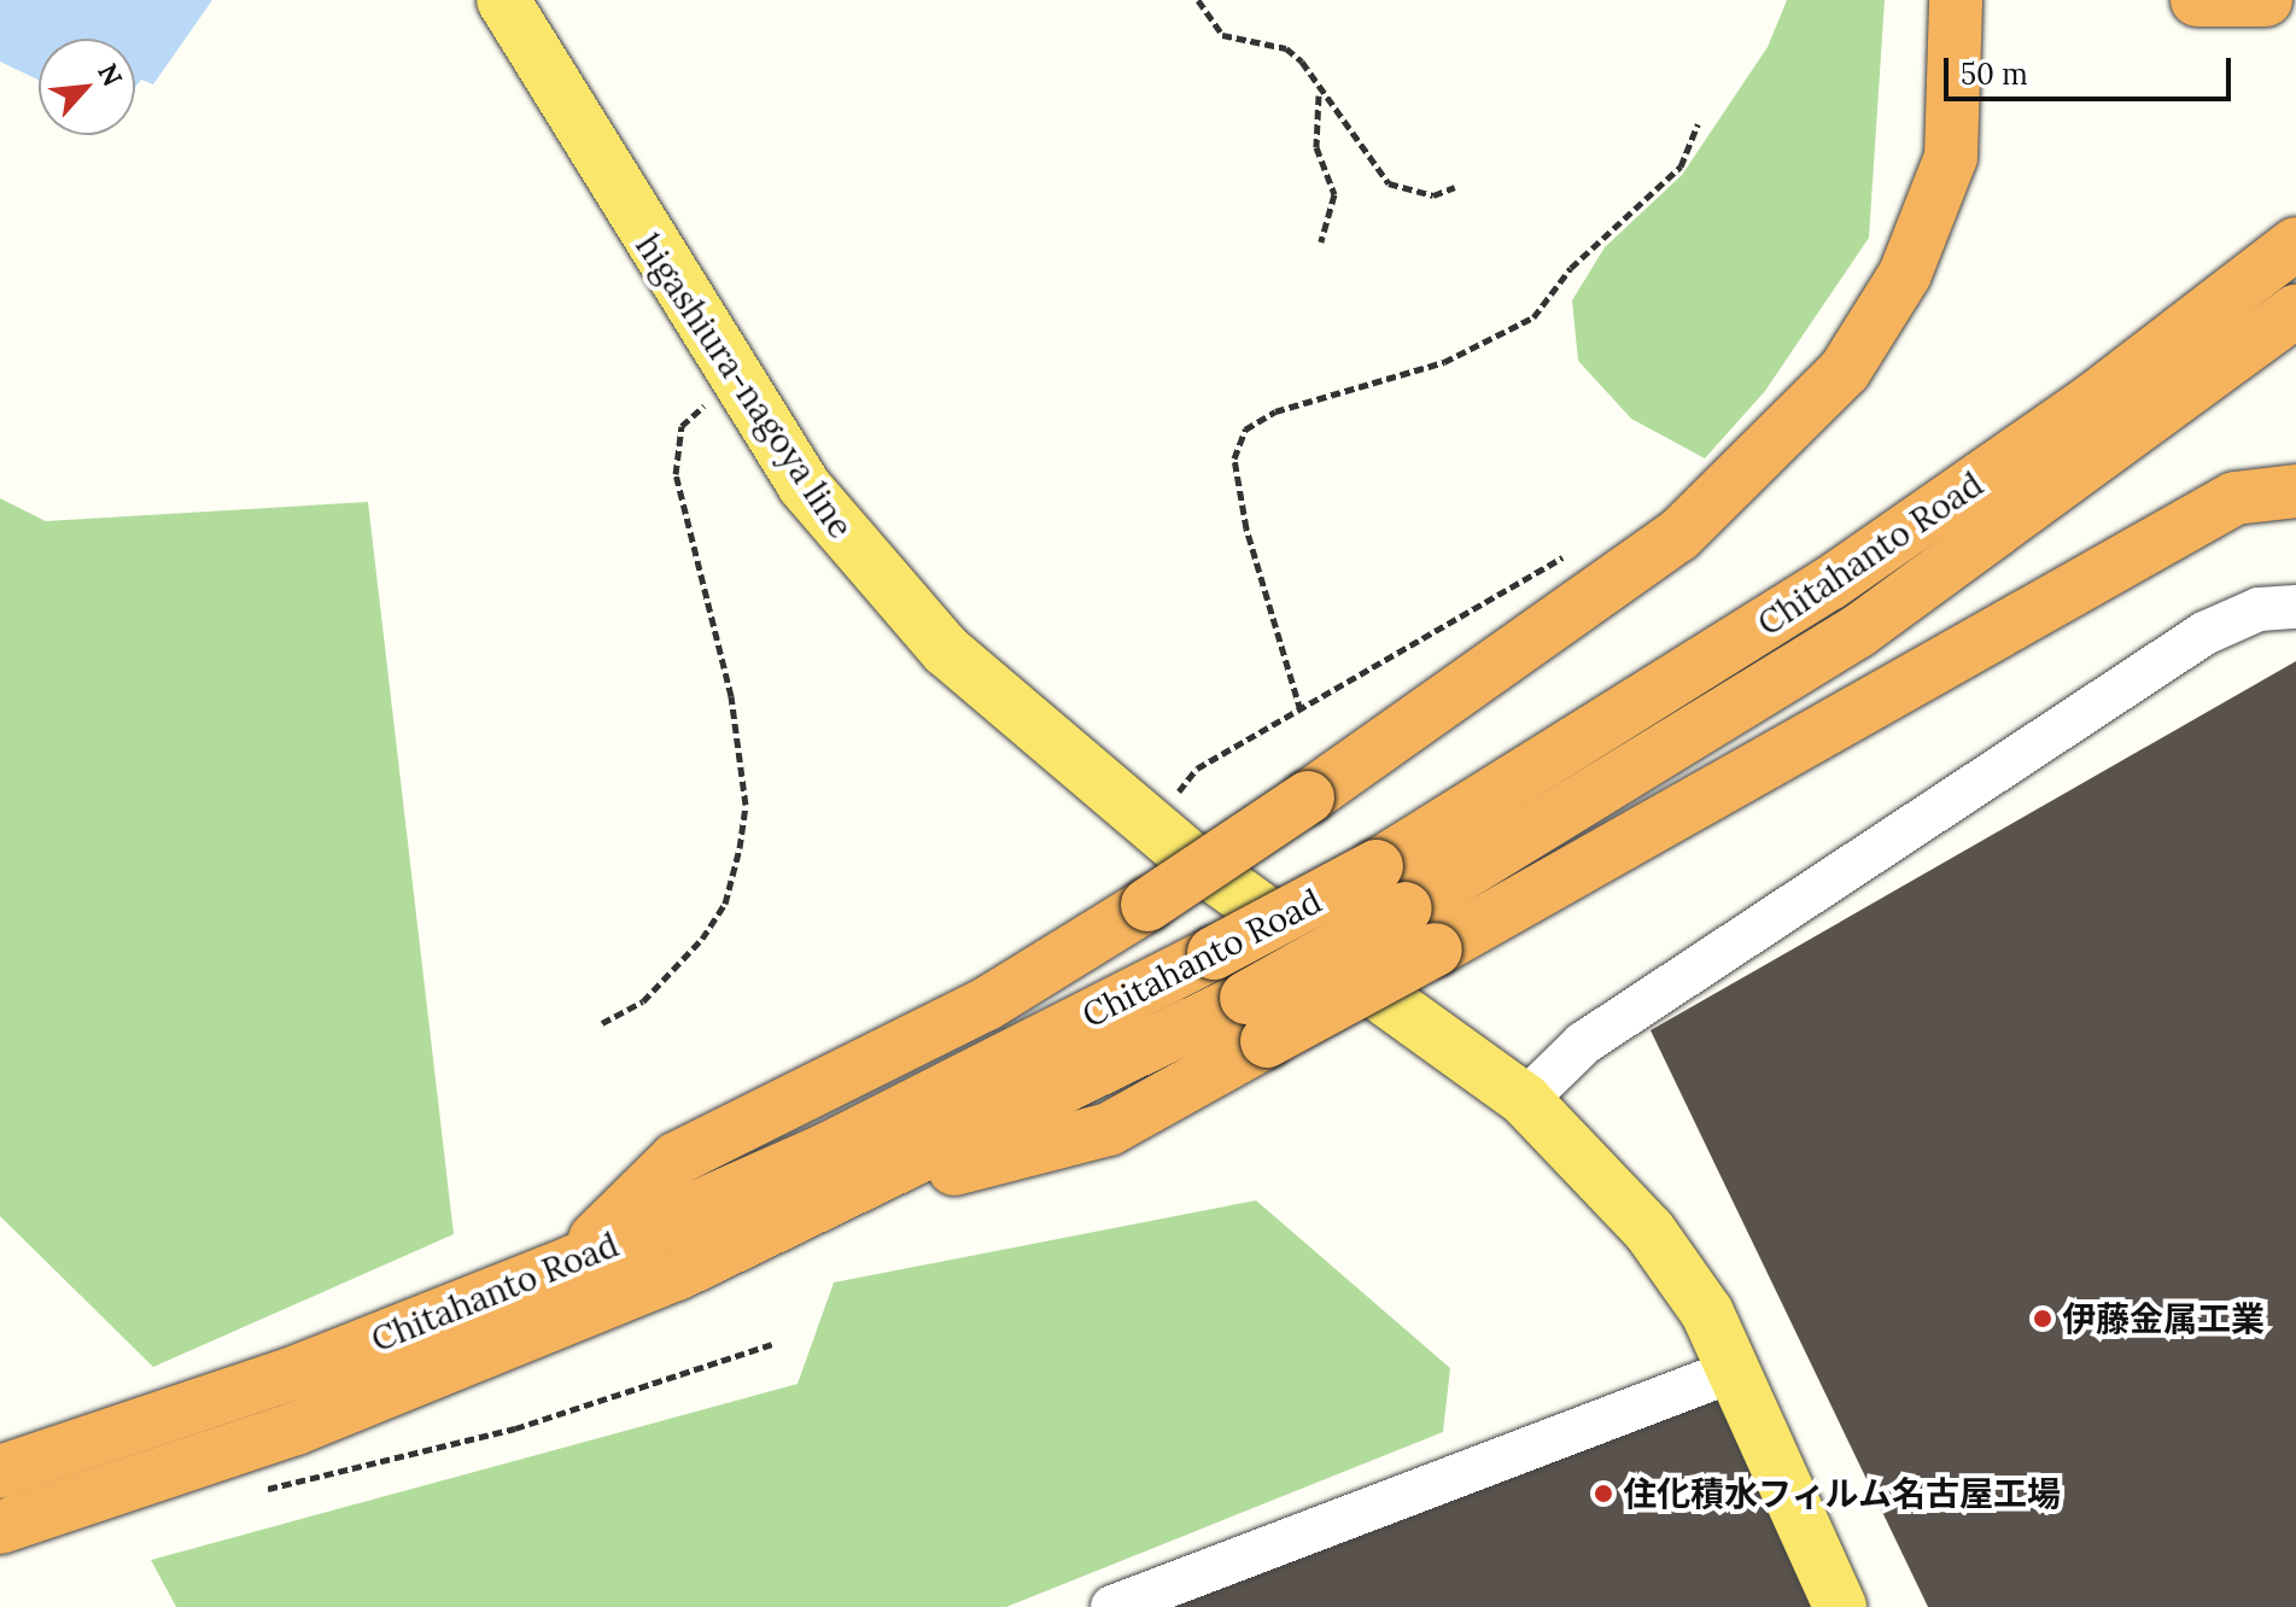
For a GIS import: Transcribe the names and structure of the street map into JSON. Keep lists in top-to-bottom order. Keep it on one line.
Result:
{"streets":{"highway":["Chitahanto Road"],"main road":["higashiura-nagoya line"]},"places":["伊藤金属工業","住化積水フィルム名古屋工場"],"scale_bar":"50 m","north":"top right"}
